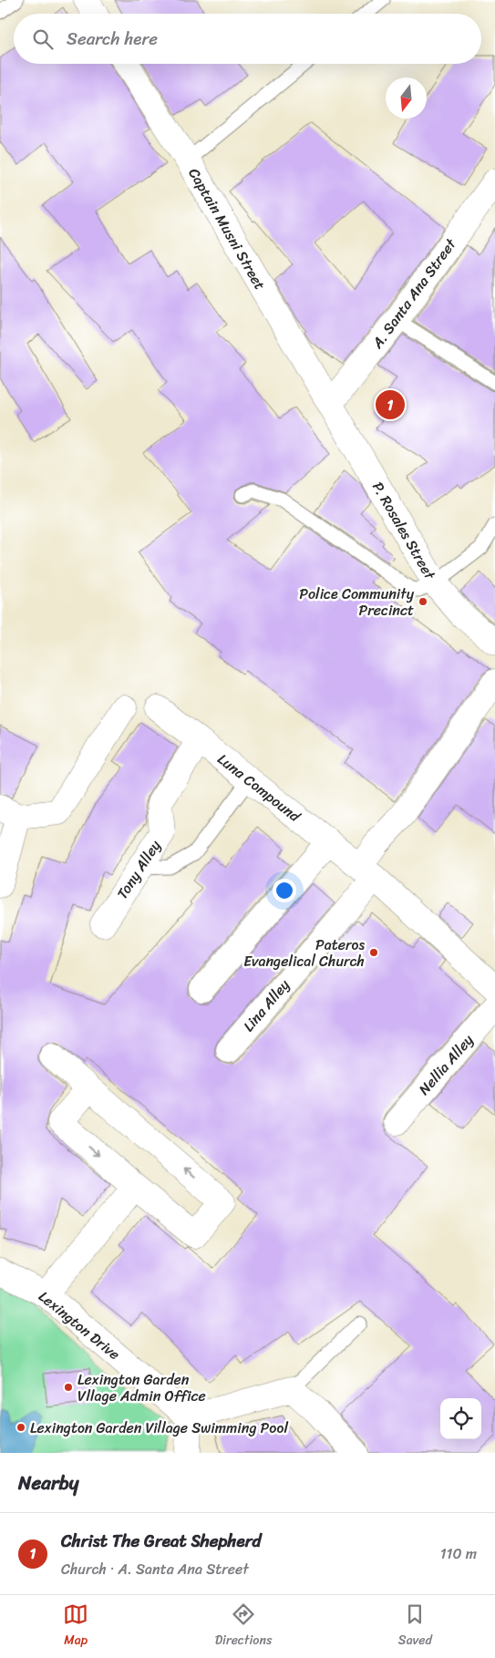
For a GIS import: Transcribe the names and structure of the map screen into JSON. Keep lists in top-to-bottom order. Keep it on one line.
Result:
{"streets":{"street":["Captain Musni Street","A. Santa Ana Street","P. Rosales Street","Luna Compound","Tony Alley","Lina Alley","Nellia Alley","Lexington Drive"]},"crossings":[["Captain Musni Street","A. Santa Ana Street"],["Captain Musni Street","P. Rosales Street"],["A. Santa Ana Street","P. Rosales Street"],["Luna Compound","Tony Alley"],["Luna Compound","Lina Alley"]],"places":["Police Community Precinct","Pateros Evangelical Church","Lexington Garden Vllage Admin Office","Lexington Garden Village Swimming Pool"],"north":"bottom","page":{"search":"Search here","pins":"1","heading":"Nearby","list":[{"mark":"1","name":"Christ The Great Shepherd","note":"Church · A. Santa Ana Street","value":"110 m"}],"nav":["Map","Directions","Saved"]}}
